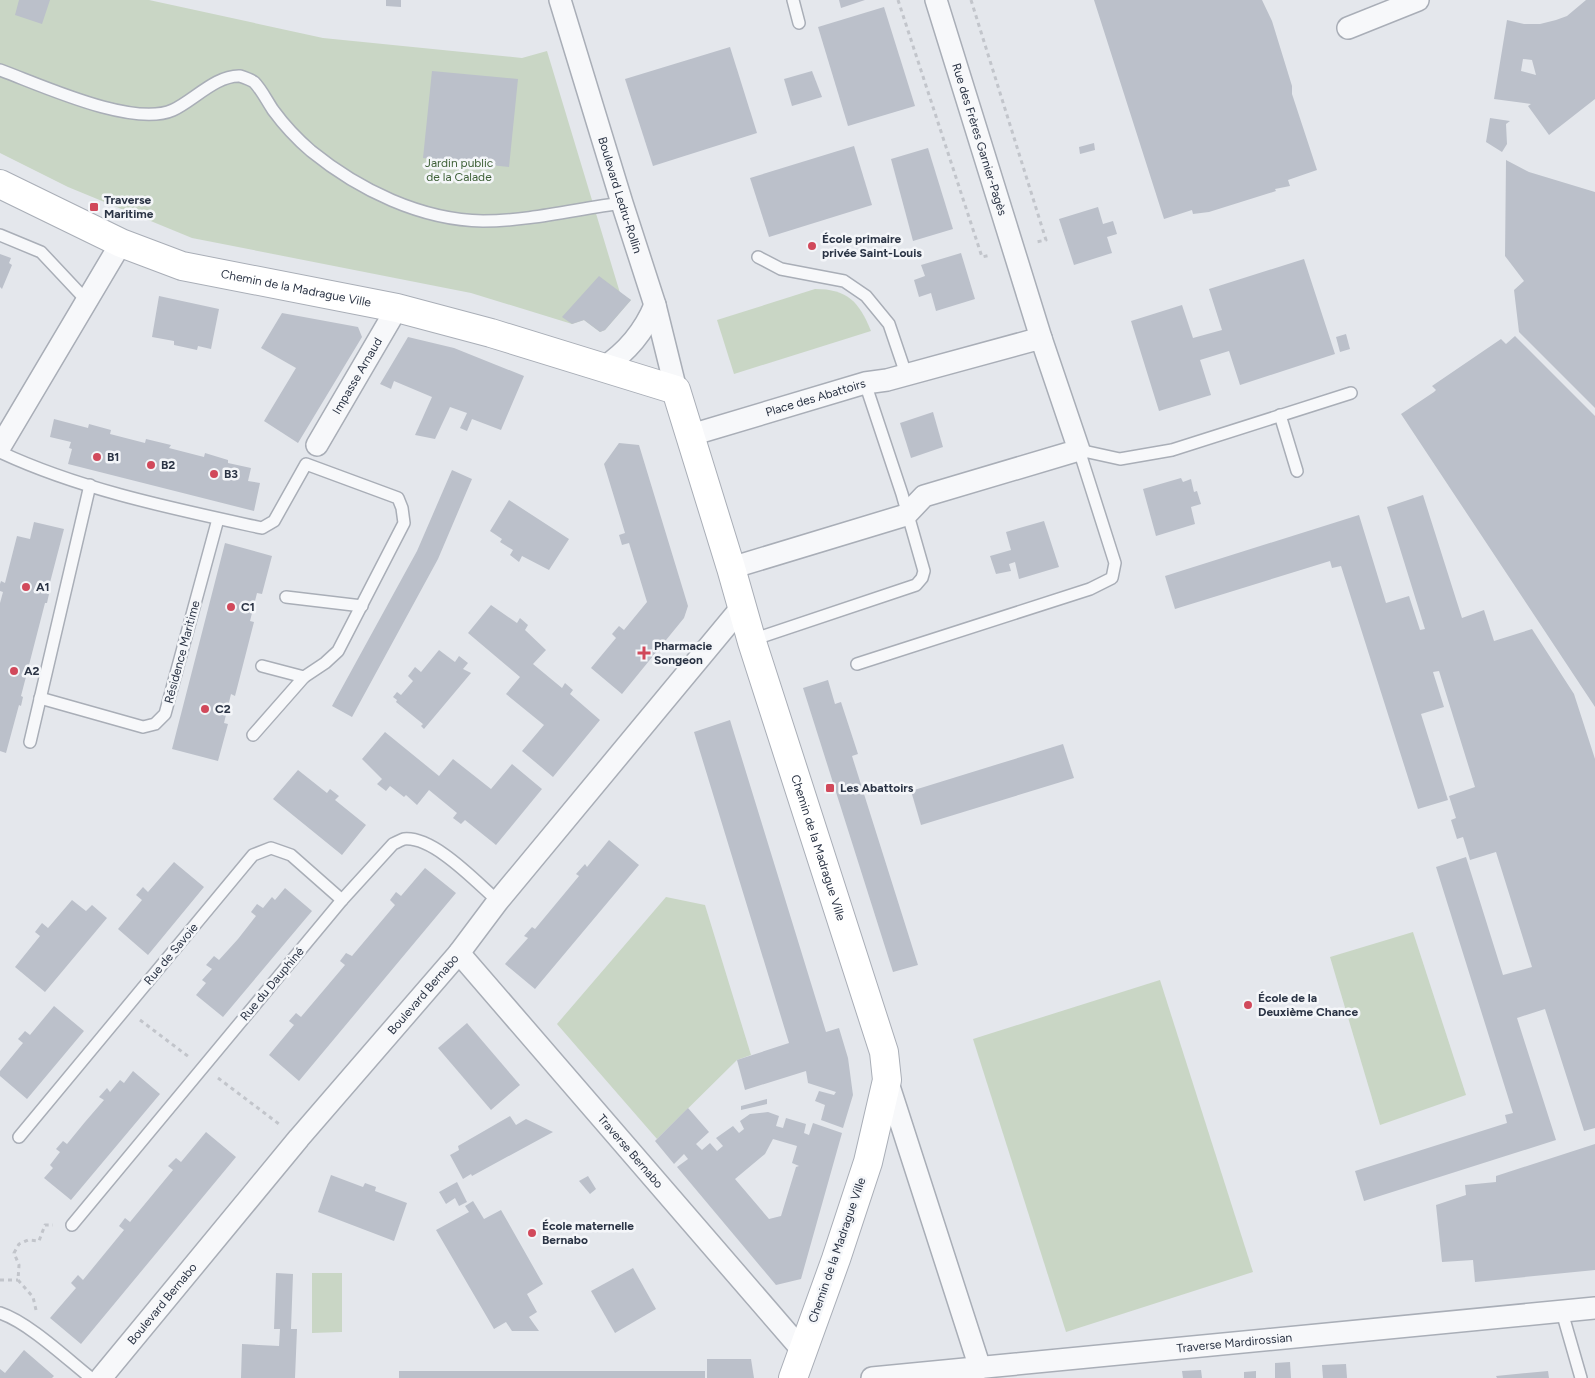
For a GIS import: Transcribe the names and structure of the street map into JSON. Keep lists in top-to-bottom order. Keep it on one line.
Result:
{"streets":{"street":["Rue des Frères Garnier-Pagès","Boulevard Ledru-Rollin","Chemin de la Madrague Ville","Impasse Arnaud","Place des Abattoirs","Boulevard Bernabo","Traverse Bernabo","Traverse Mardirossian"],"lane":["Résidence Maritime","Rue de Savoie","Rue du Dauphiné"]},"crossings":[["Boulevard Ledru-Rollin","Chemin de la Madrague Ville"],["Chemin de la Madrague Ville","Impasse Arnaud"],["Chemin de la Madrague Ville","Place des Abattoirs"],["Chemin de la Madrague Ville","Boulevard Bernabo"],["Chemin de la Madrague Ville","Traverse Bernabo"],["Rue de Savoie","Rue du Dauphiné"],["Rue du Dauphiné","Boulevard Bernabo"],["Boulevard Bernabo","Traverse Bernabo"]],"parks":["Jardin public de la Calade"],"places":{"transit":["Traverse Maritime","Les Abattoirs"],"other":["École primaire privée Saint-Louis","B1","B2","B3","A1","C1","A2","C2","École de la Deuxième Chance","École maternelle Bernabo"],"health":["Pharmacie Songeon"]}}
